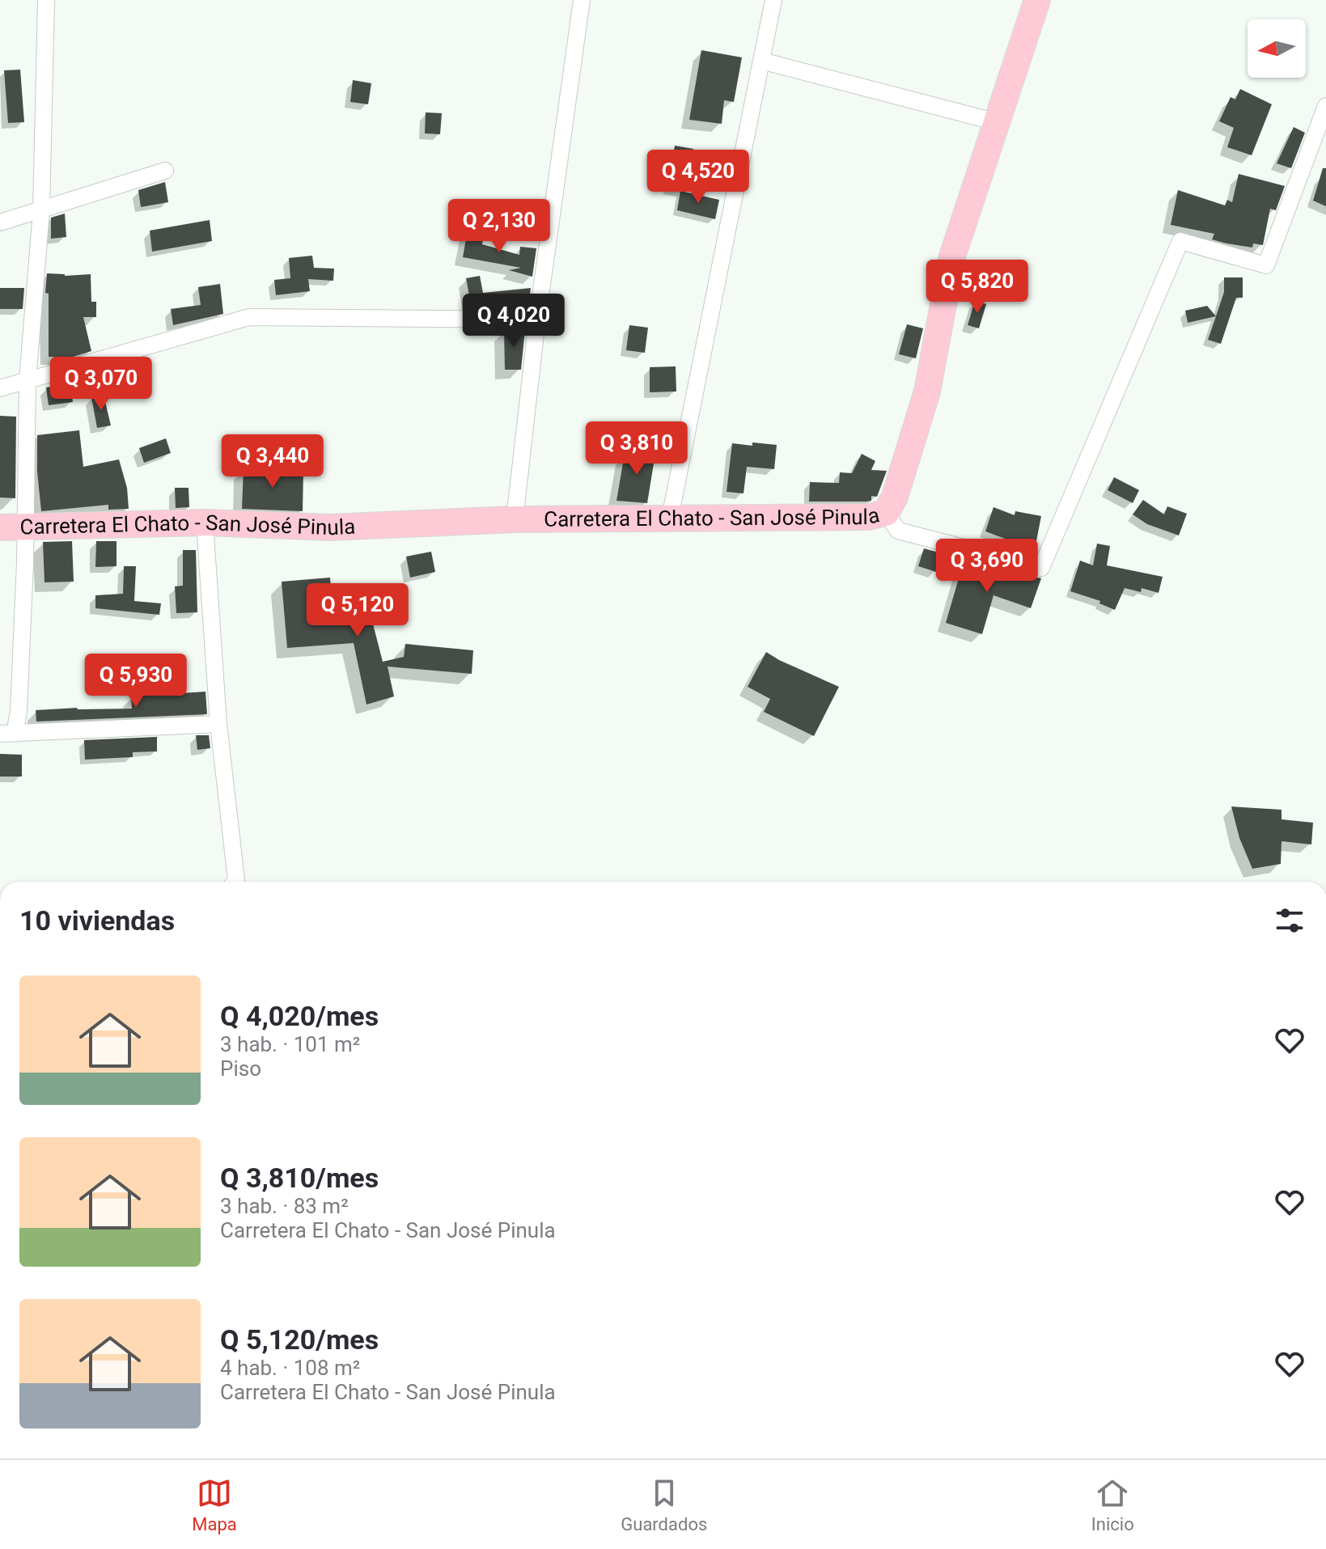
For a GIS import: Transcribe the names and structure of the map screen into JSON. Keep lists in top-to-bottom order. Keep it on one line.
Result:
{"streets":{"main road":["Carretera El Chato - San José Pinula"]},"north":"left","page":{"price":["Q 4,520","Q 2,130","Q 5,820","Q 4,020","Q 3,070","Q 3,810","Q 3,440","Q 3,690","Q 5,120","Q 5,930"],"heading":"10 viviendas","list":[{"name":"Q 4,020/mes","note":"3 hab. · 101 m² · Piso"},{"name":"Q 3,810/mes","note":"3 hab. · 83 m² · Carretera El Chato - San José Pinula"},{"name":"Q 5,120/mes","note":"4 hab. · 108 m² · Carretera El Chato - San José Pinula"}],"tabs":["Mapa","Guardados","Inicio"]}}
